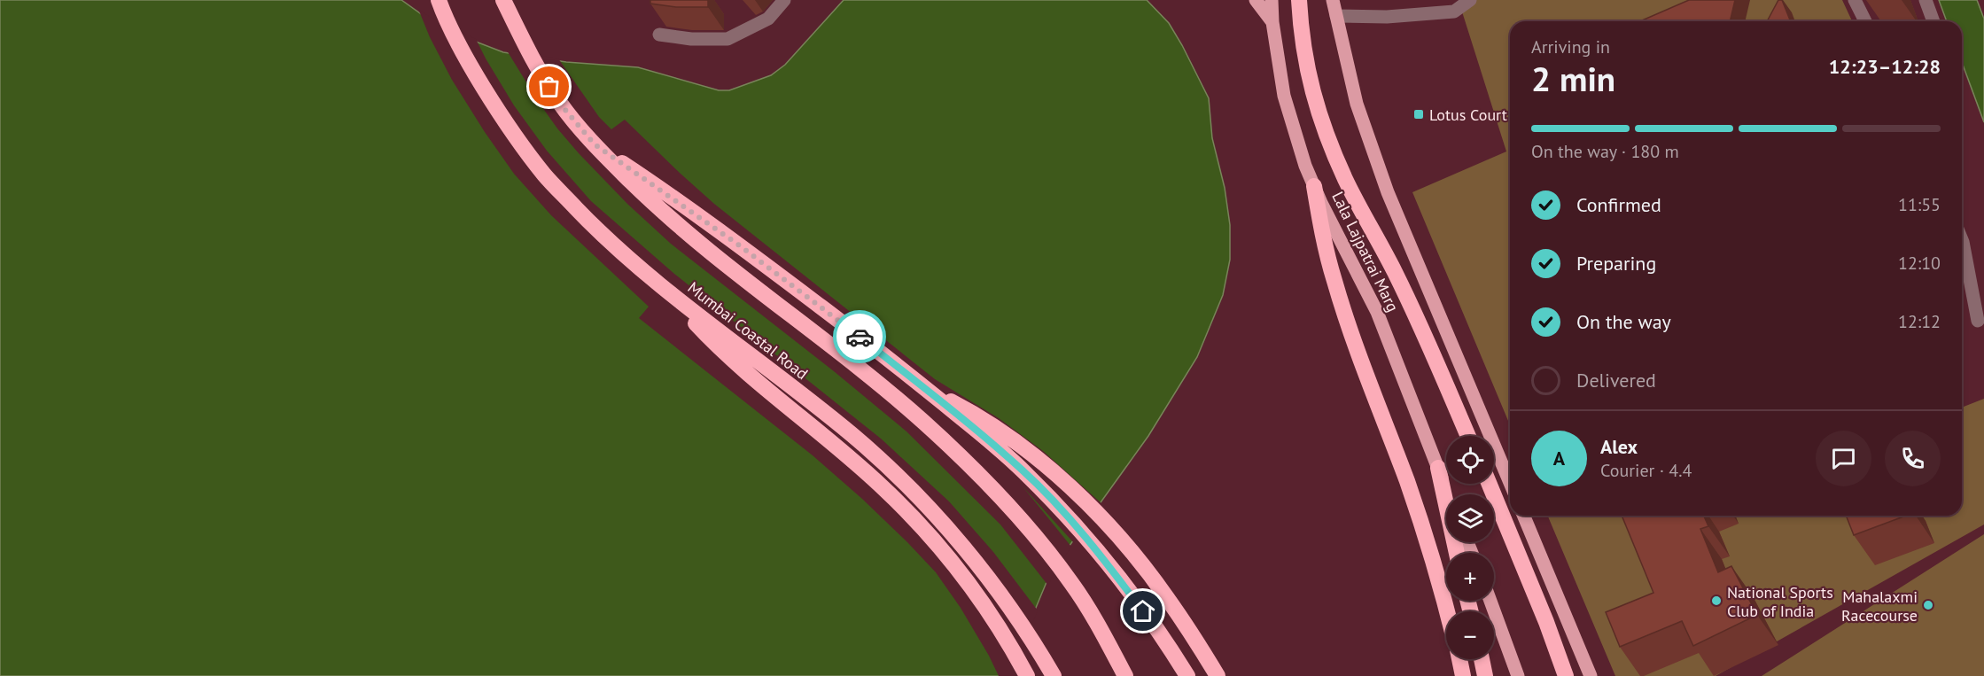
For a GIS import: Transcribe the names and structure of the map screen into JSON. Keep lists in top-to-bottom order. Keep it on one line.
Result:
{"streets":{"highway":["Mumbai Coastal Road"],"main road":["Lala Lajpatrai Marg"]},"places":{"transit":["Lotus Court"],"other":["National Sports Club of India","Mahalaxmi Racecourse"]},"page":{"heading":["2 min","Arriving in","12:23–12:28"],"panel":["Alex","Courier · 4.4"],"bar":"On the way · 180 m","list":[["Confirmed","11:55"],["Preparing","12:10"],["On the way","12:12"],"Delivered"],"round":"A","map_buttons":["+","−"]}}
